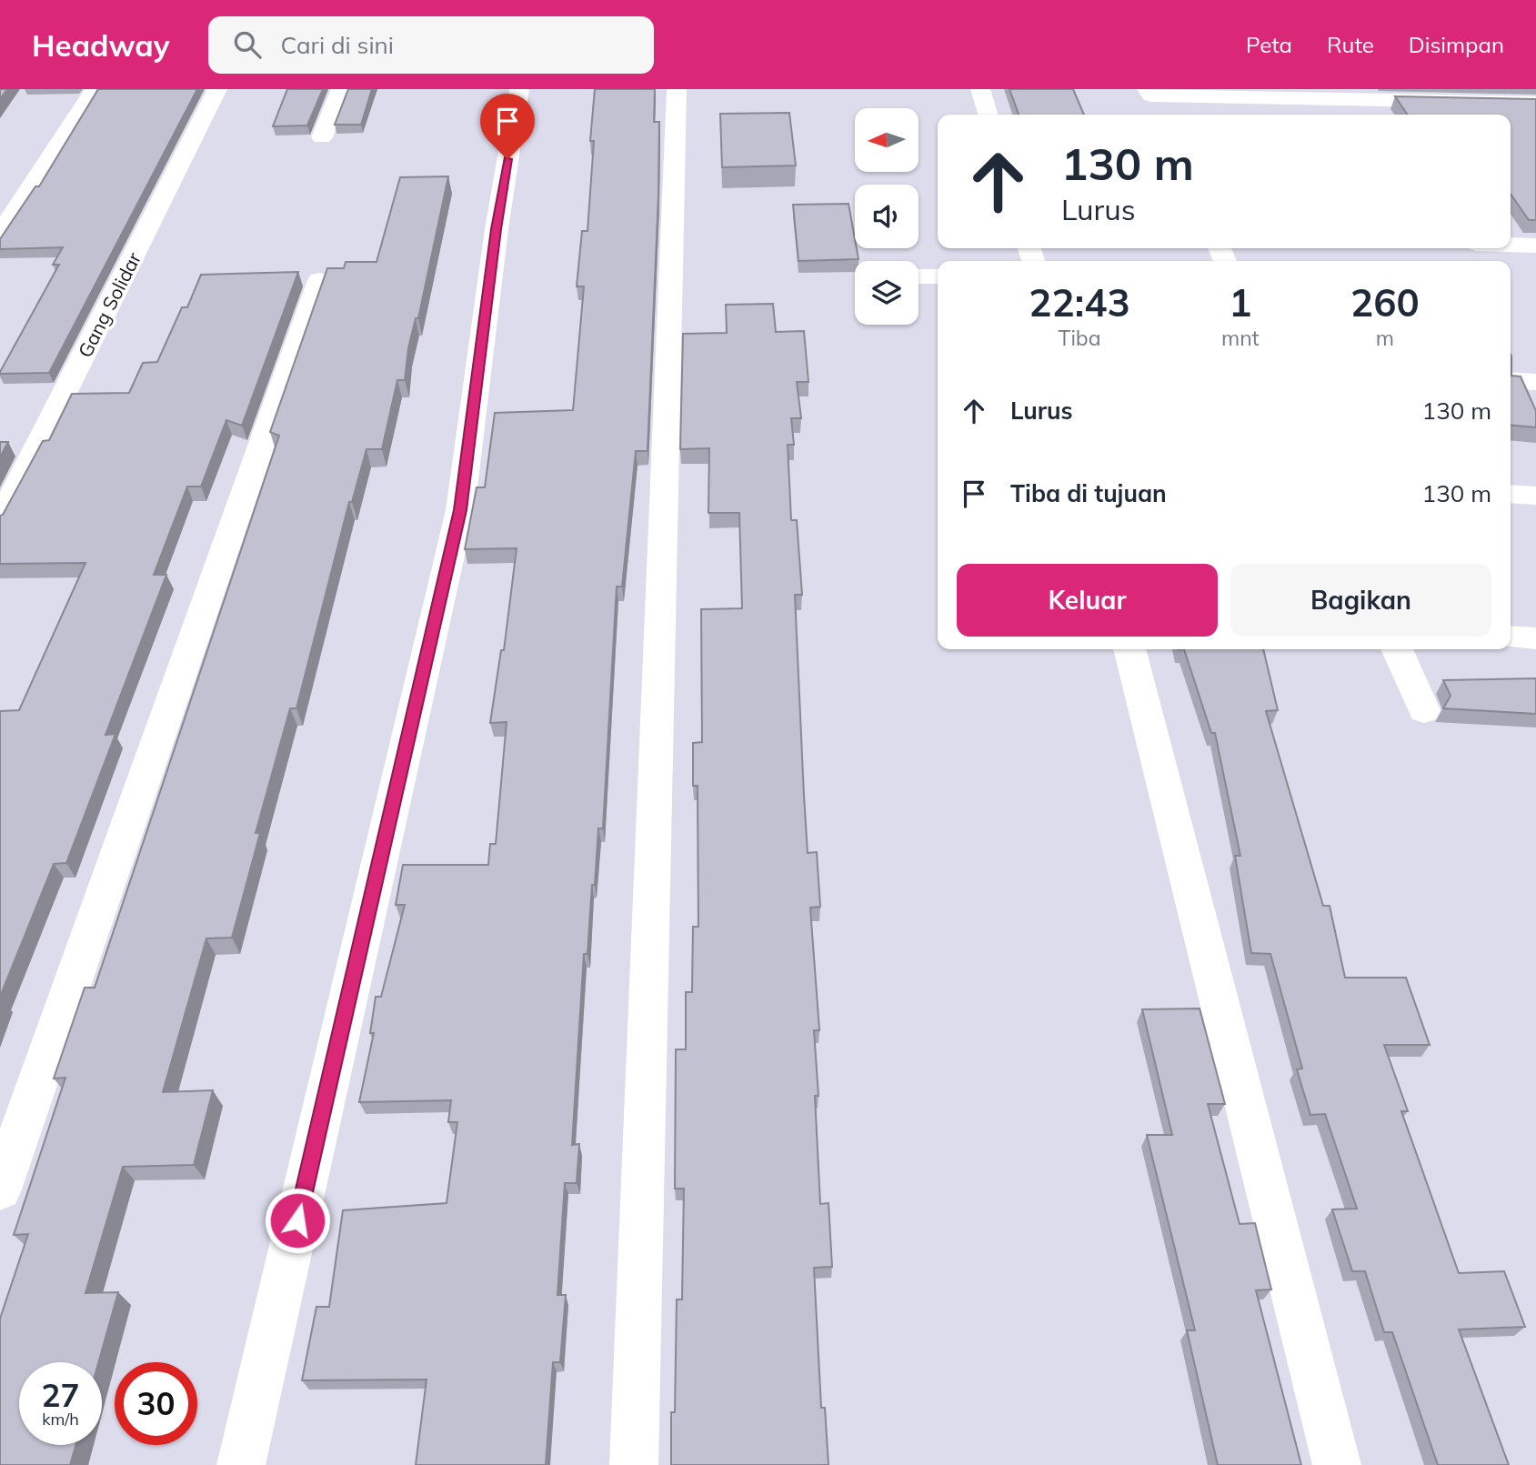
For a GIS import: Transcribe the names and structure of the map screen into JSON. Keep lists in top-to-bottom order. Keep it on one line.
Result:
{"streets":{"street":["Gang Solidar"]},"north":"left","page":{"header":"Headway","search":"Cari di sini","nav":["Peta","Rute","Disimpan"],"turn":["130 m","Lurus"],"eta":["22:43","Tiba","1","mnt","260","m"],"list":[{"name":"Lurus","value":"130 m"},{"name":"Tiba di tujuan","value":"130 m"}],"buttons":["Keluar","Bagikan"],"speed":"27 km/h","limit":"30"}}
